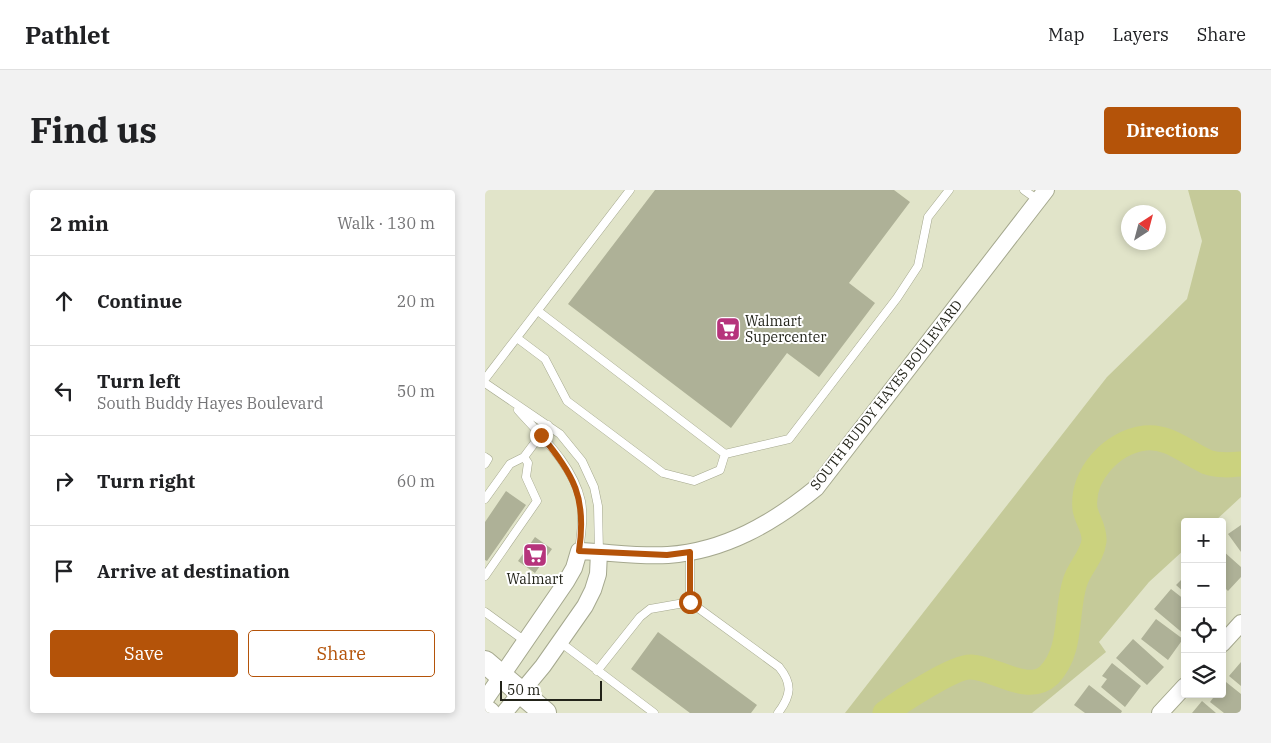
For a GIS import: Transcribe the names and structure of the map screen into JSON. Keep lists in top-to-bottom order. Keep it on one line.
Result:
{"streets":{"street":["SOUTH BUDDY HAYES BOULEVARD"]},"places":{"supermarket":["Walmart Supercenter","Walmart"]},"scale_bar":"50 m","north":"top right","page":{"header":"Pathlet","nav":["Map","Layers","Share"],"title":"Find us","buttons":["Directions",["Save","Share"]],"heading":["2 min","Walk · 130 m"],"list":[["Continue","20 m"],["Turn left","South Buddy Hayes Boulevard","50 m"],["Turn right","60 m"],"Arrive at destination"],"map_buttons":["+","−"],"scale":"50 m"}}
